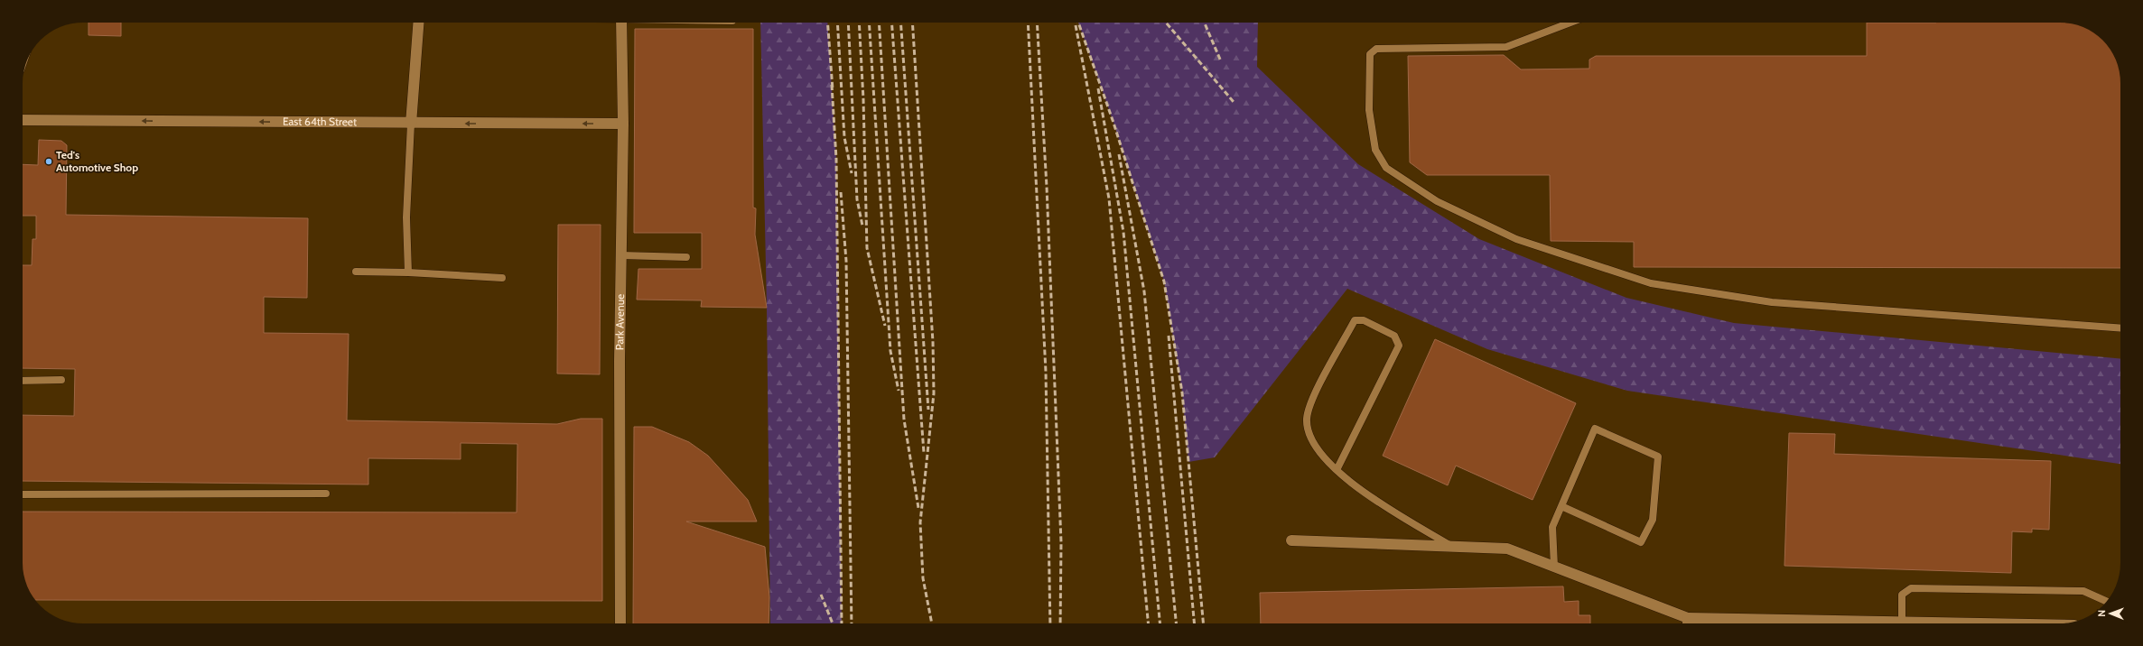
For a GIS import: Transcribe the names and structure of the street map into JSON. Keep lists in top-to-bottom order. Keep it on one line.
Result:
{"streets":{"street":["East 64th Street","Park Avenue"]},"crossings":[["East 64th Street","Park Avenue"]],"one_way":["East 64th Street"],"places":["Ted's Automotive Shop"],"north":"left"}
